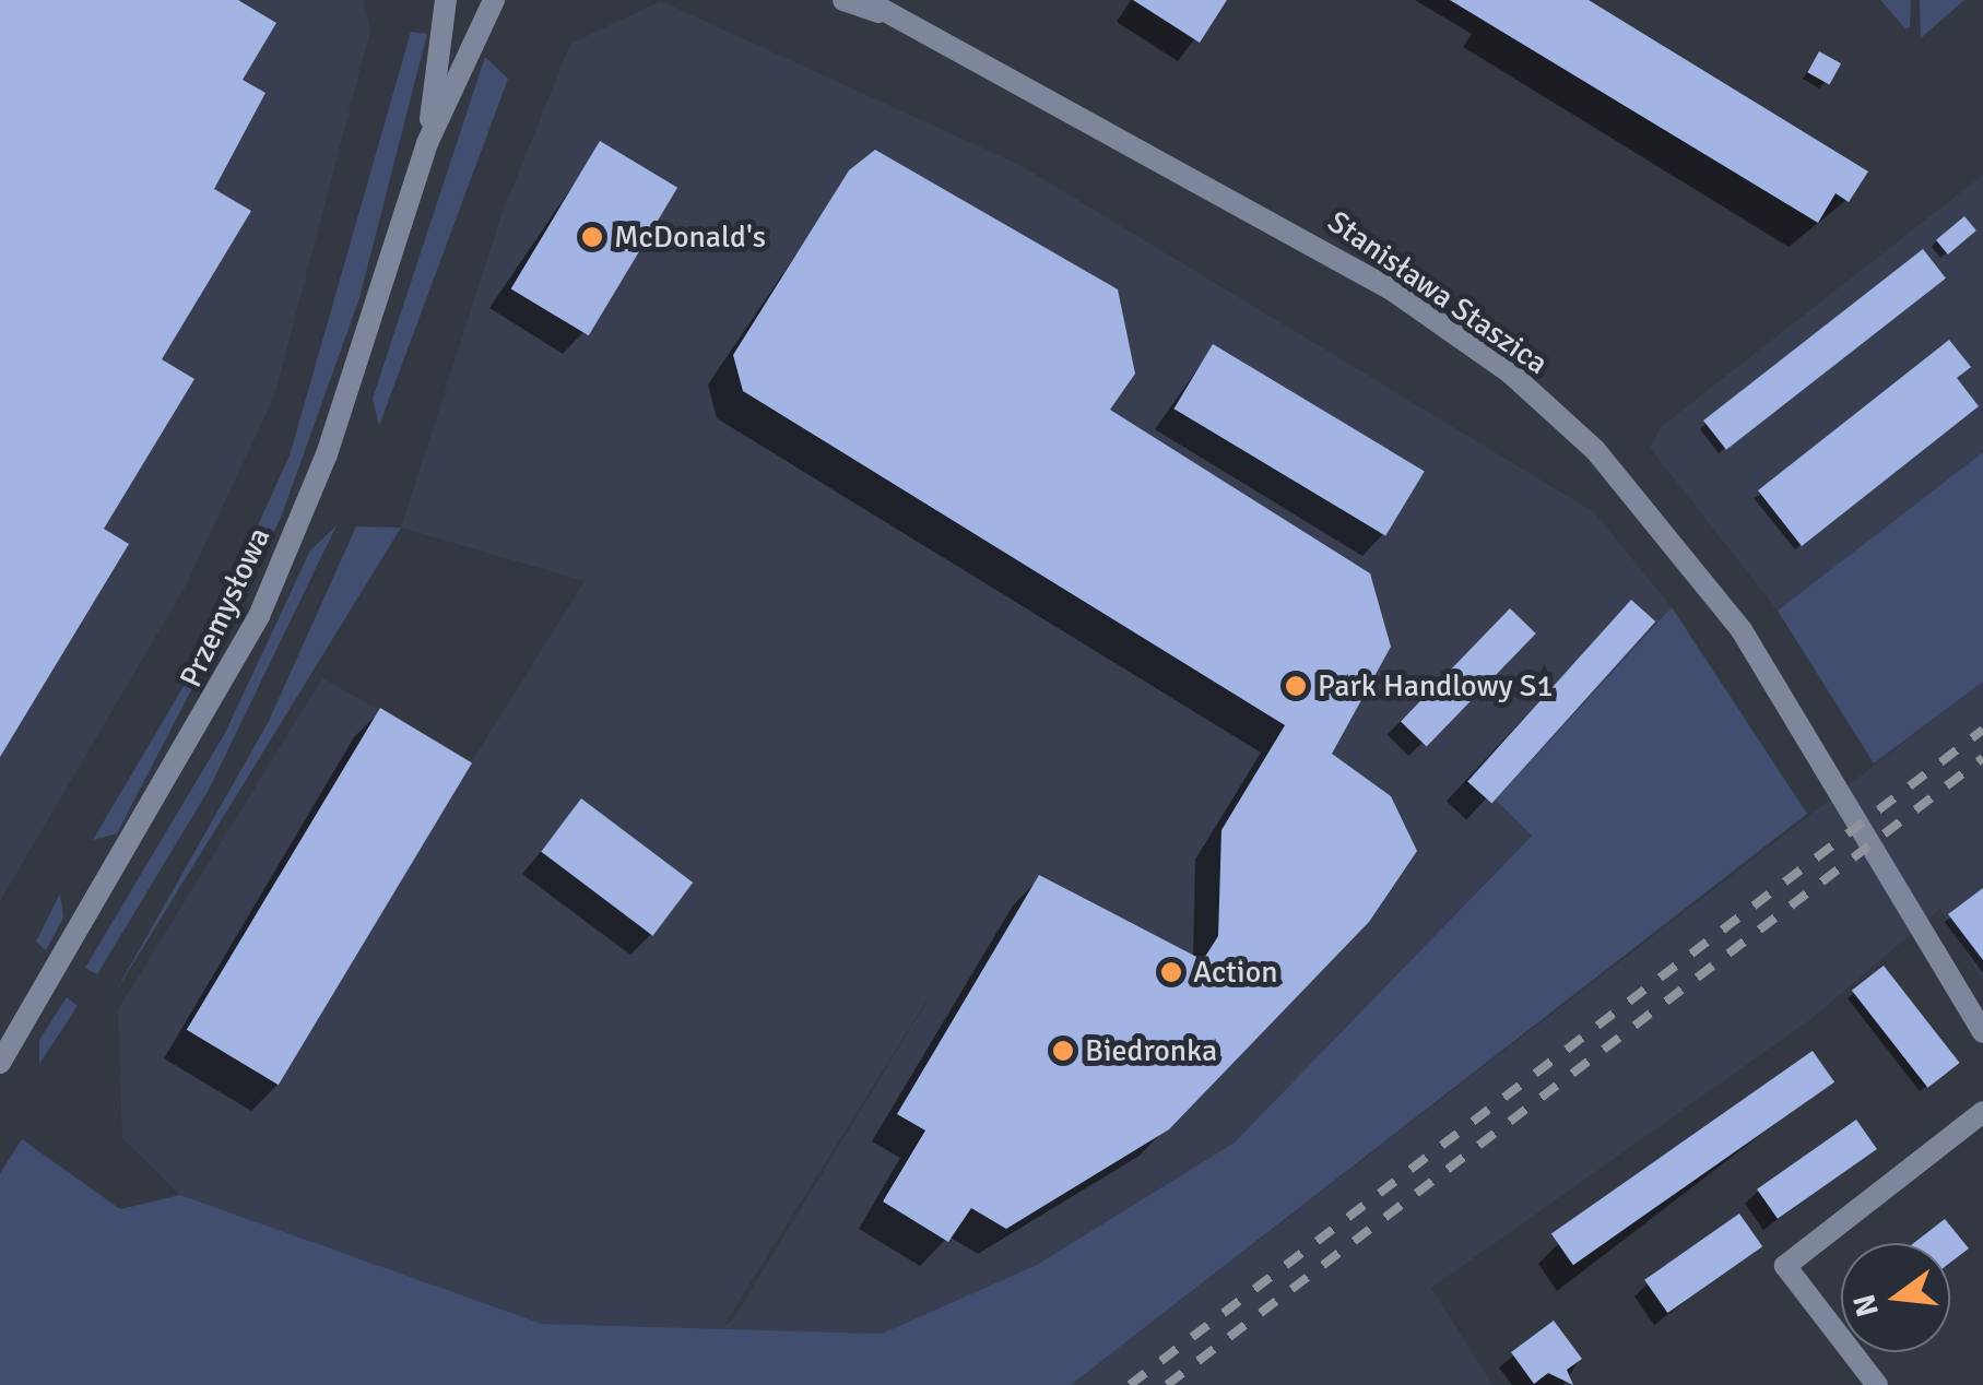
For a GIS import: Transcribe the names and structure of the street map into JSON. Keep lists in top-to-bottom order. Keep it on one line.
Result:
{"streets":{"street":["Stanisława Staszica","Przemysłowa"]},"places":["McDonald's","Park Handlowy S1","Action","Biedronka"],"north":"left"}
